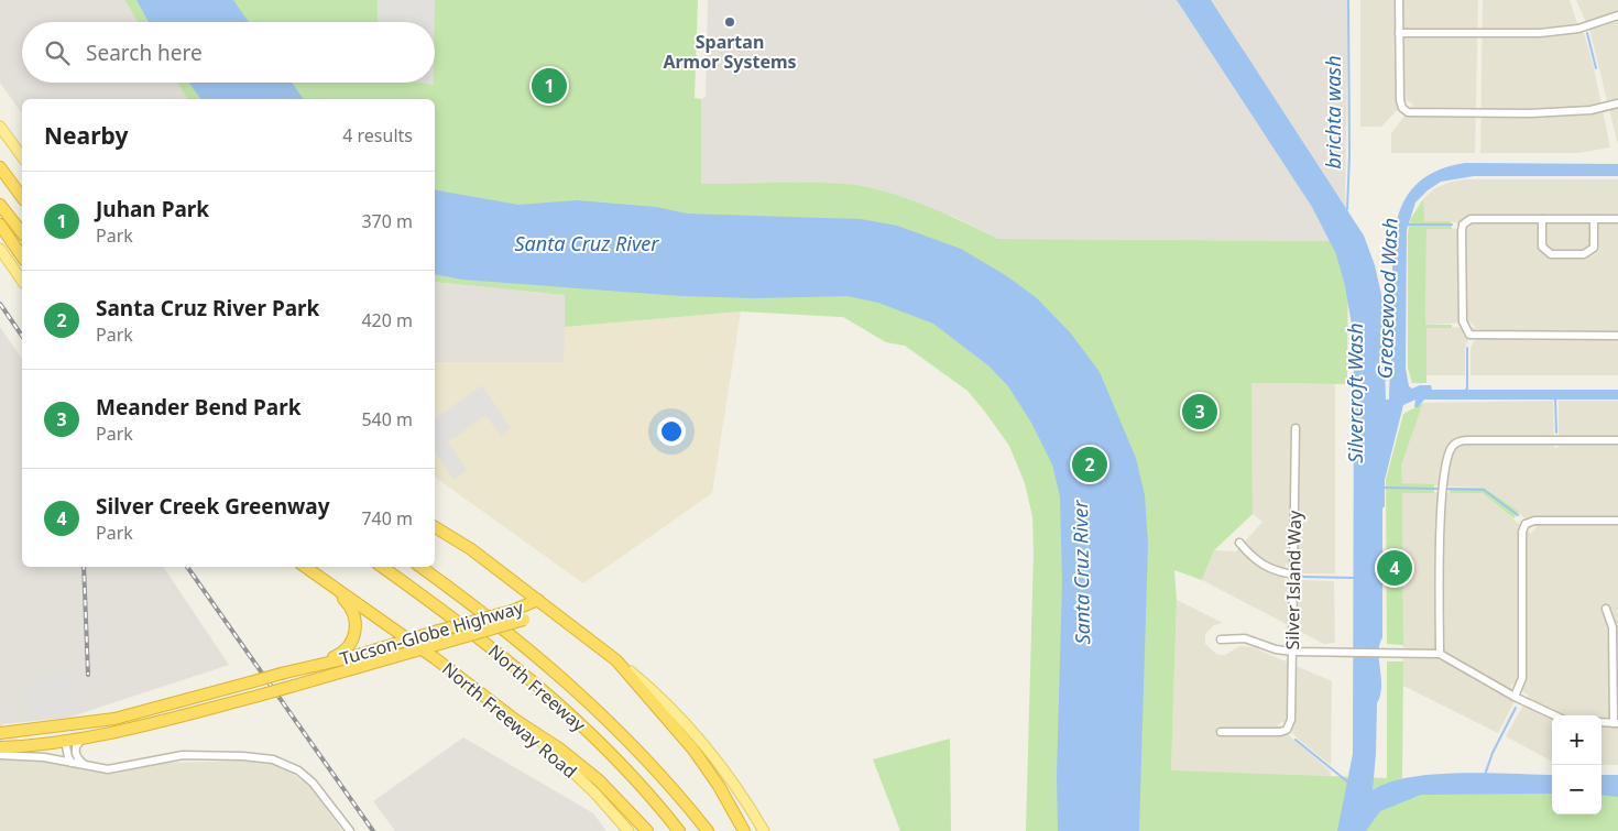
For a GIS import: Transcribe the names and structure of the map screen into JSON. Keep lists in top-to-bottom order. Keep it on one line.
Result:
{"streets":{"highway":["Tucson-Globe Highway","North Freeway","North Freeway Road"],"street":["Silver Island Way"]},"crossings":[["Tucson-Globe Highway","North Freeway Road"]],"water":["brichta wash","Santa Cruz River","Greasewood Wash","Silvercroft Wash"],"places":["Spartan Armor Systems"],"page":{"search":"Search here","pins":["1","3","2","4"],"heading":["Nearby","4 results"],"list":[{"mark":"1","name":"Juhan Park","note":"Park","value":"370 m"},{"mark":"2","name":"Santa Cruz River Park","note":"Park","value":"420 m"},{"mark":"3","name":"Meander Bend Park","note":"Park","value":"540 m"},{"mark":"4","name":"Silver Creek Greenway","note":"Park","value":"740 m"}],"map_buttons":["+","−"]}}
